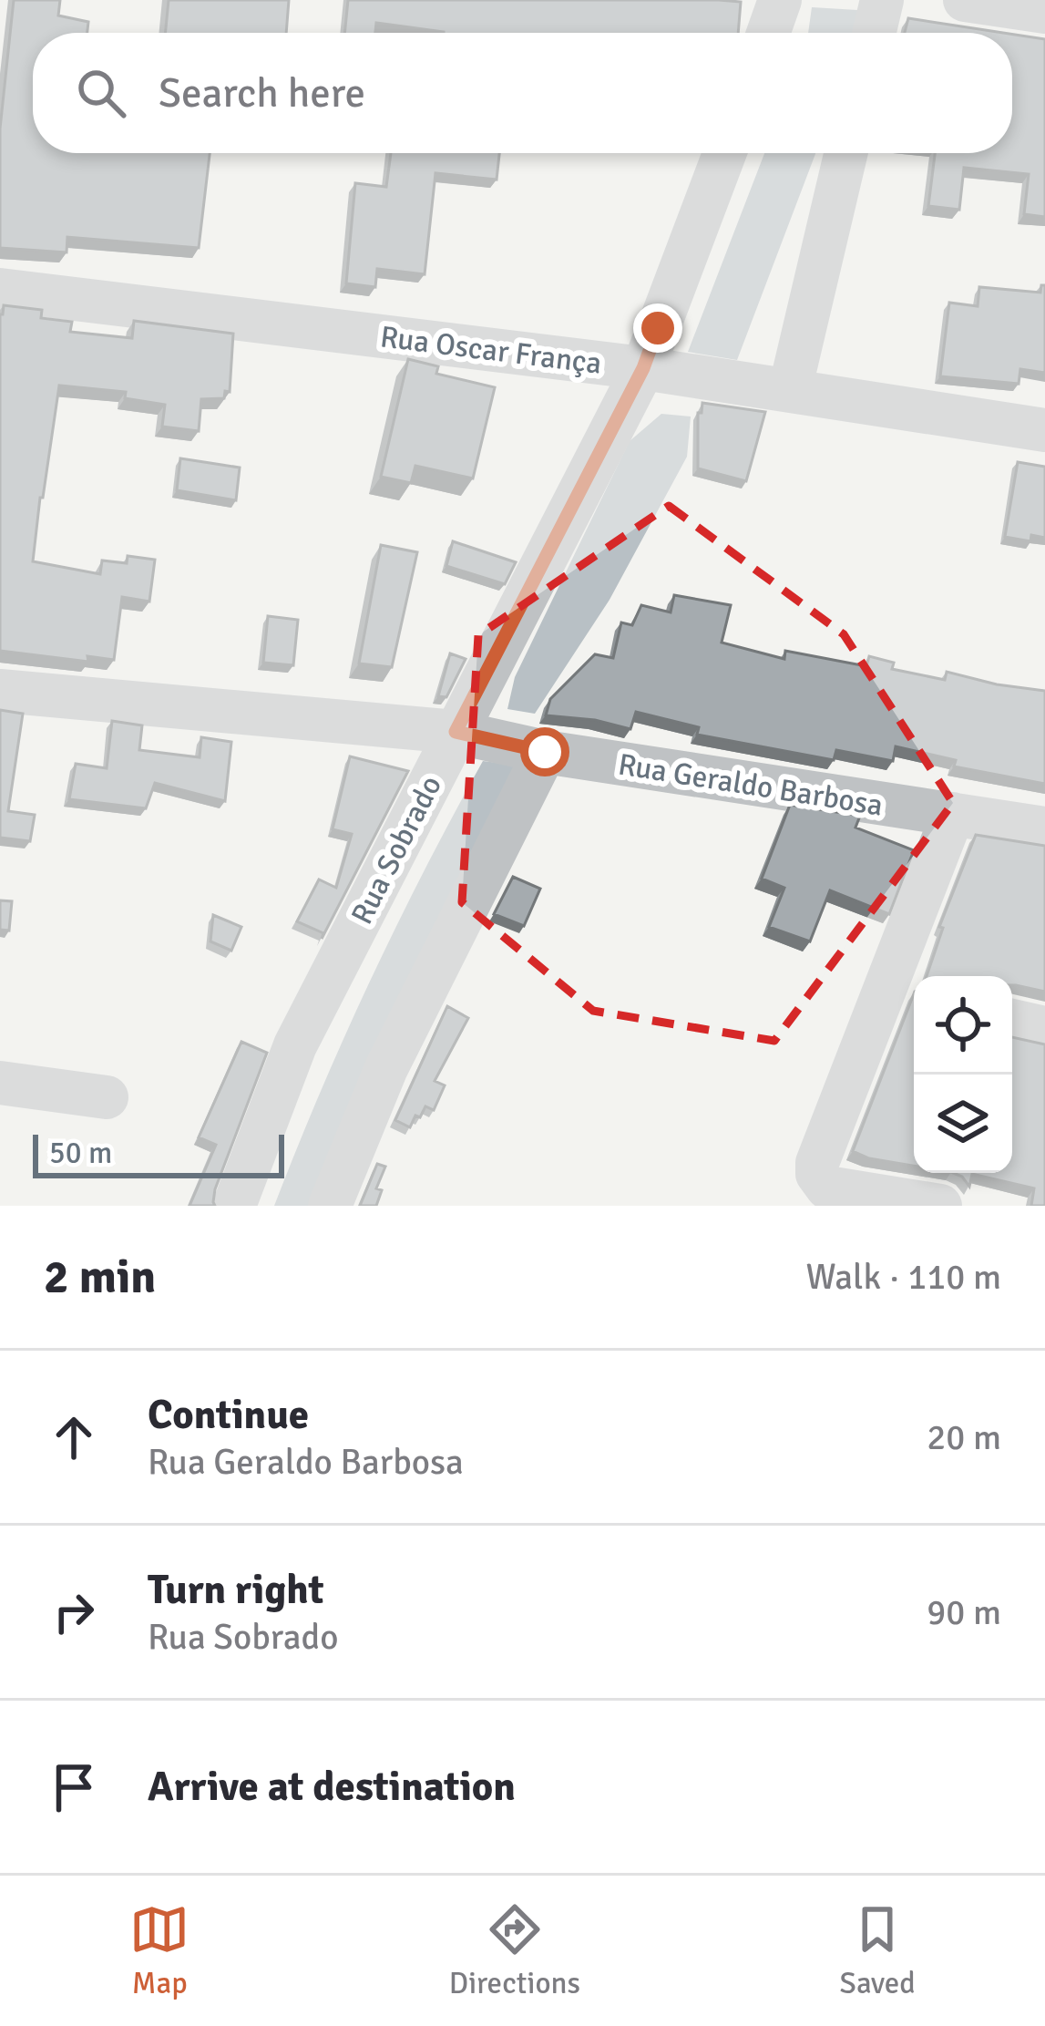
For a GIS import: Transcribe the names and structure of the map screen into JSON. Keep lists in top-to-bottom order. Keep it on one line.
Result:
{"streets":{"street":["Rua Oscar França","Rua Geraldo Barbosa","Rua Sobrado"]},"crossings":[["Rua Oscar França","Rua Sobrado"],["Rua Geraldo Barbosa","Rua Sobrado"]],"scale_bar":"50 m","page":{"search":"Search here","scale":"50 m","heading":["2 min","Walk · 110 m"],"list":[["Continue","Rua Geraldo Barbosa","20 m"],["Turn right","Rua Sobrado","90 m"],"Arrive at destination"],"nav":["Map","Directions","Saved"]}}
